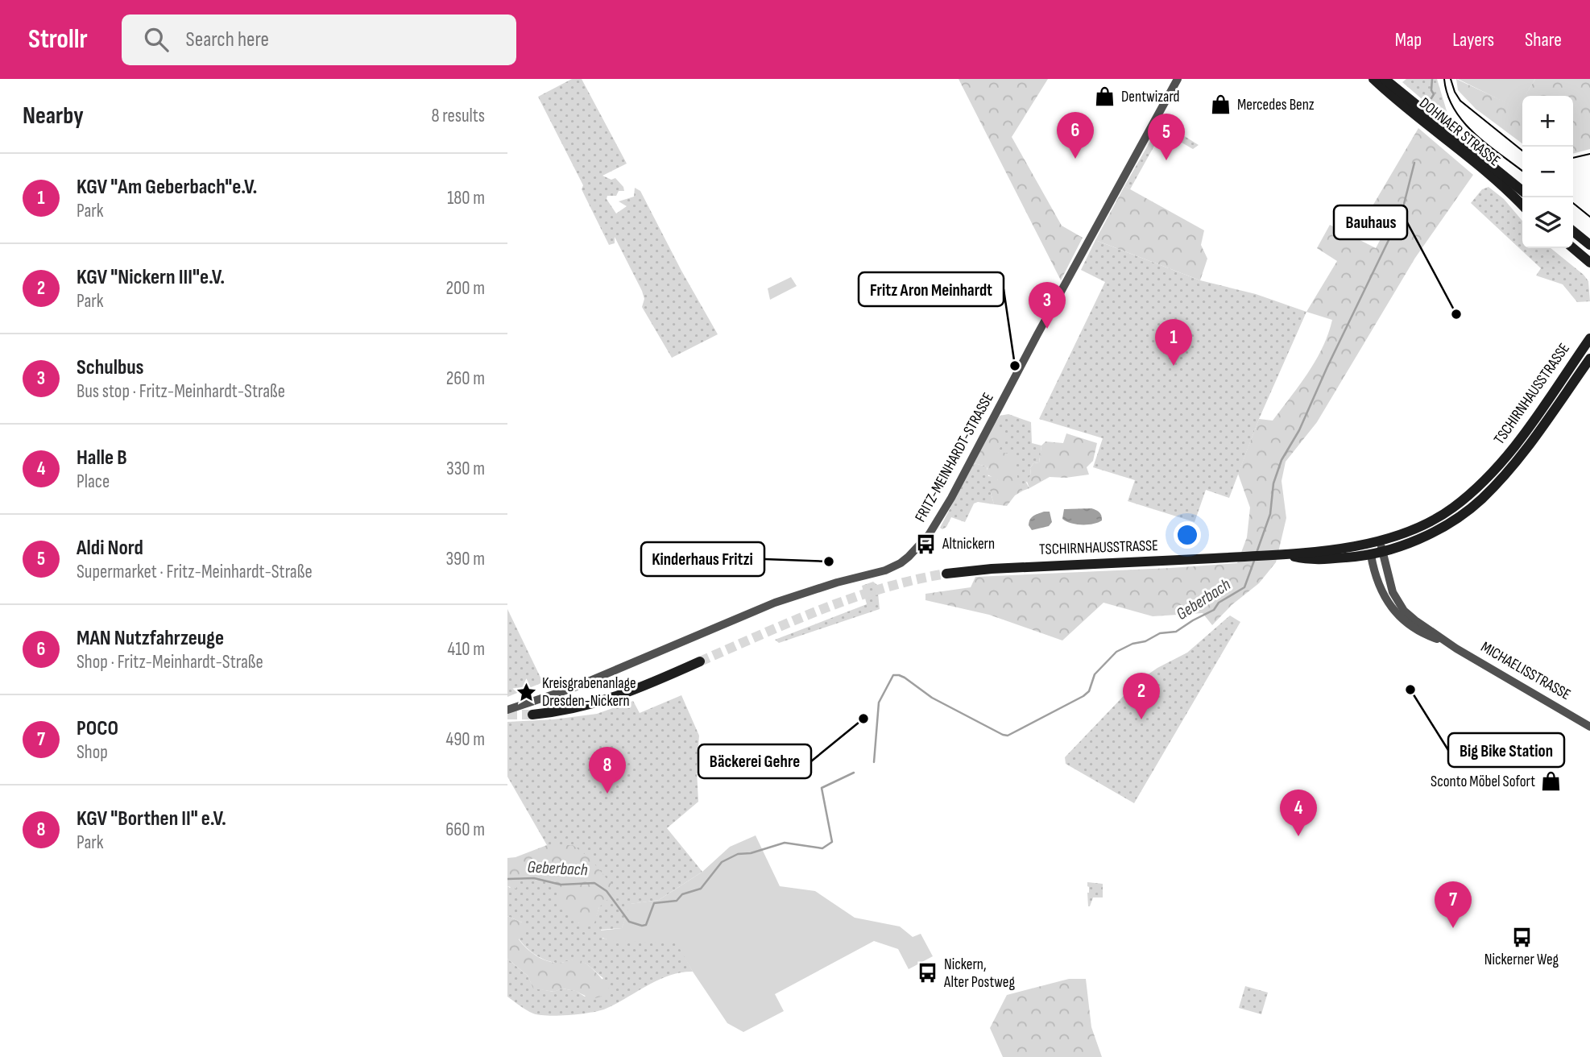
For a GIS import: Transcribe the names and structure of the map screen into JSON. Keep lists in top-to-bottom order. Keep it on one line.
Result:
{"streets":{"main road":["DOHNAER STRASSE","TSCHIRNHAUSSTRASSE","MICHAELISSTRASSE"],"street":["FRITZ-MEINHARDT-STRASSE"]},"crossings":[["TSCHIRNHAUSSTRASSE","MICHAELISSTRASSE"]],"water":["Geberbach"],"places":{"shop":["Dentwizard","Mercedes Benz","Sconto Möbel Sofort"],"other":["Bauhaus","Fritz Aron Meinhardt","Kinderhaus Fritzi","Big Bike Station","Bäckerei Gehre"],"bus stop":["Altnickern","Nickerner Weg","Nickern, Alter Postweg"],"place":["Kreisgrabenanlage Dresden-Nickern"]},"page":{"header":"Strollr","search":"Search here","nav":["Map","Layers","Share"],"heading":["Nearby","8 results"],"map_buttons":["+","−"],"pins":["6","5","3","1","2","8","4","7"],"list":[{"mark":"1","name":"KGV \"Am Geberbach\"e.V.","note":"Park","value":"180 m"},{"mark":"2","name":"KGV \"Nickern III\"e.V.","note":"Park","value":"200 m"},{"mark":"3","name":"Schulbus","note":"Bus stop · Fritz-Meinhardt-Straße","value":"260 m"},{"mark":"4","name":"Halle B","note":"Place","value":"330 m"},{"mark":"5","name":"Aldi Nord","note":"Supermarket · Fritz-Meinhardt-Straße","value":"390 m"},{"mark":"6","name":"MAN Nutzfahrzeuge","note":"Shop · Fritz-Meinhardt-Straße","value":"410 m"},{"mark":"7","name":"POCO","note":"Shop","value":"490 m"},{"mark":"8","name":"KGV \"Borthen II\" e.V.","note":"Park","value":"660 m"}]}}
